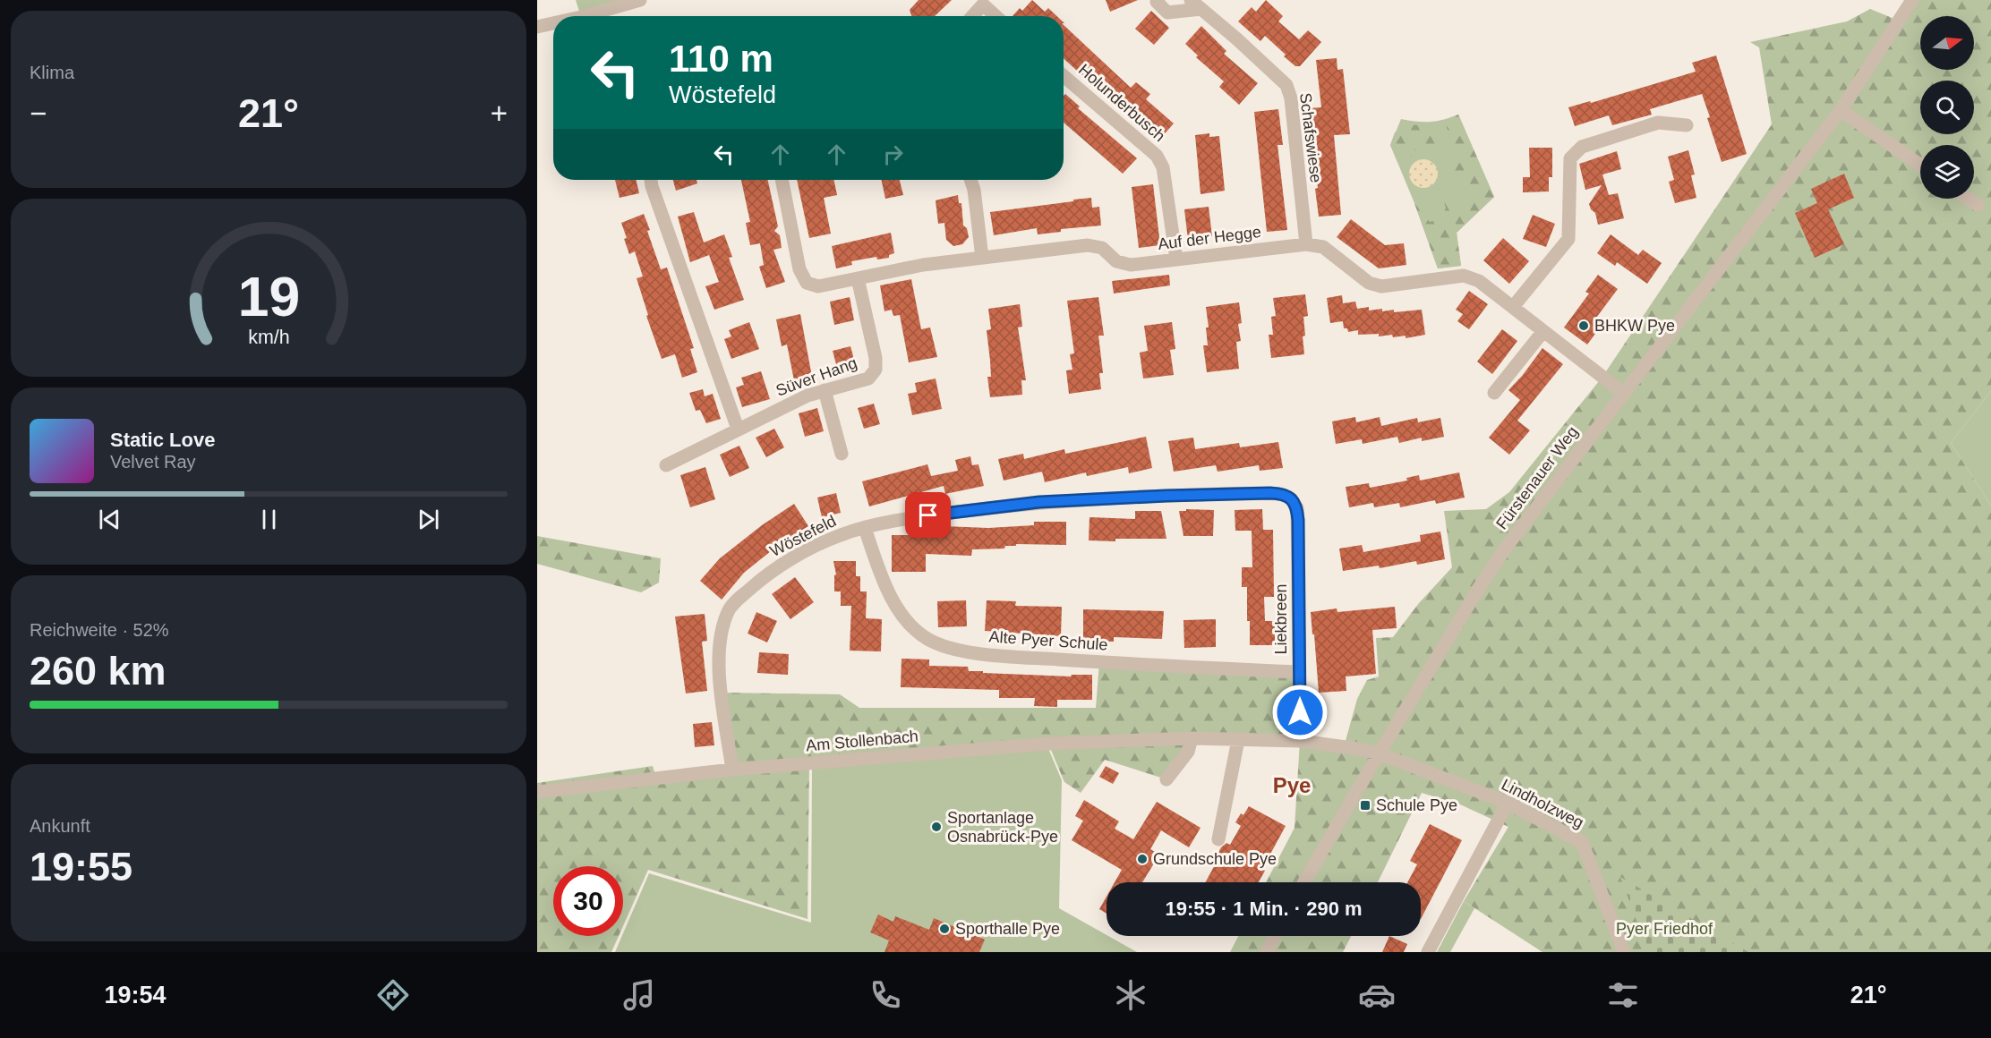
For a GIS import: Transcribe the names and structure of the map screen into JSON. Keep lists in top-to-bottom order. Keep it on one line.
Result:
{"streets":{"street":["Holunderbusch","Schafswiese","Auf der Hegge","Süver Hang","Fürstenauer Weg","Wöstefeld","Liekbreen","Alte Pyer Schule","Am Stollenbach","Lindholzweg"]},"crossings":[["Holunderbusch","Auf der Hegge"],["Schafswiese","Auf der Hegge"],["Auf der Hegge","Süver Hang"],["Auf der Hegge","Fürstenauer Weg"],["Fürstenauer Weg","Am Stollenbach"],["Fürstenauer Weg","Lindholzweg"],["Wöstefeld","Liekbreen"],["Wöstefeld","Alte Pyer Schule"],["Wöstefeld","Am Stollenbach"],["Liekbreen","Alte Pyer Schule"],["Liekbreen","Am Stollenbach"],["Am Stollenbach","Lindholzweg"]],"districts":["Pye"],"parks":["Pyer Friedhof"],"places":{"other":["BHKW Pye","Sportanlage Osnabrück-Pye","Grundschule Pye","Sporthalle Pye"],"transit":["Schule Pye"]},"north":"right","page":{"tile":["Klima",["Reichweite · 52%","260 km"],["Ankunft","19:55"]],"turn":["110 m","Wöstefeld"],"heat":["−","21°","+"],"song":["Static Love","Velvet Ray"],"limit":"30","trip":"19:55 · 1 Min. · 290 m","tabs":["19:54","21°"],"gauge":["19","km/h"]}}
